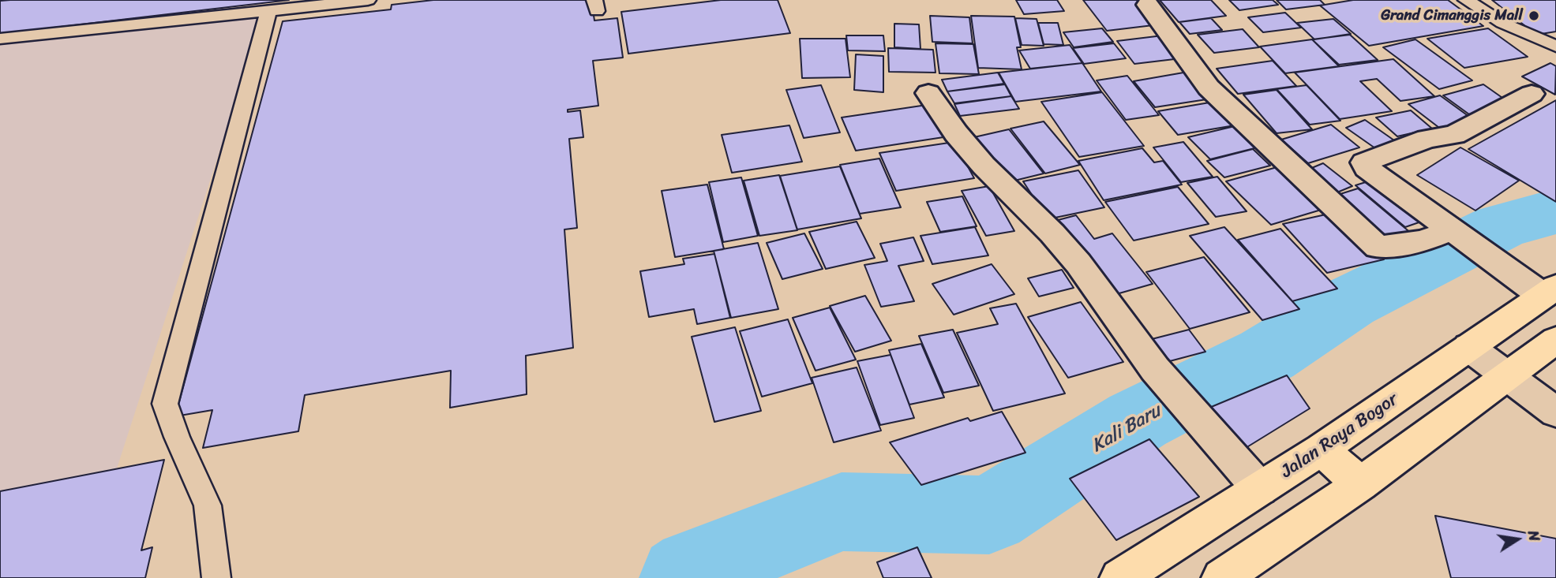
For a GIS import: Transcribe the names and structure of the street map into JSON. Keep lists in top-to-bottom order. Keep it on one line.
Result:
{"streets":{"highway":["Jalan Raya Bogor"]},"water":["Kali Baru"],"places":["Grand Cimanggis Mall"],"north":"right"}
